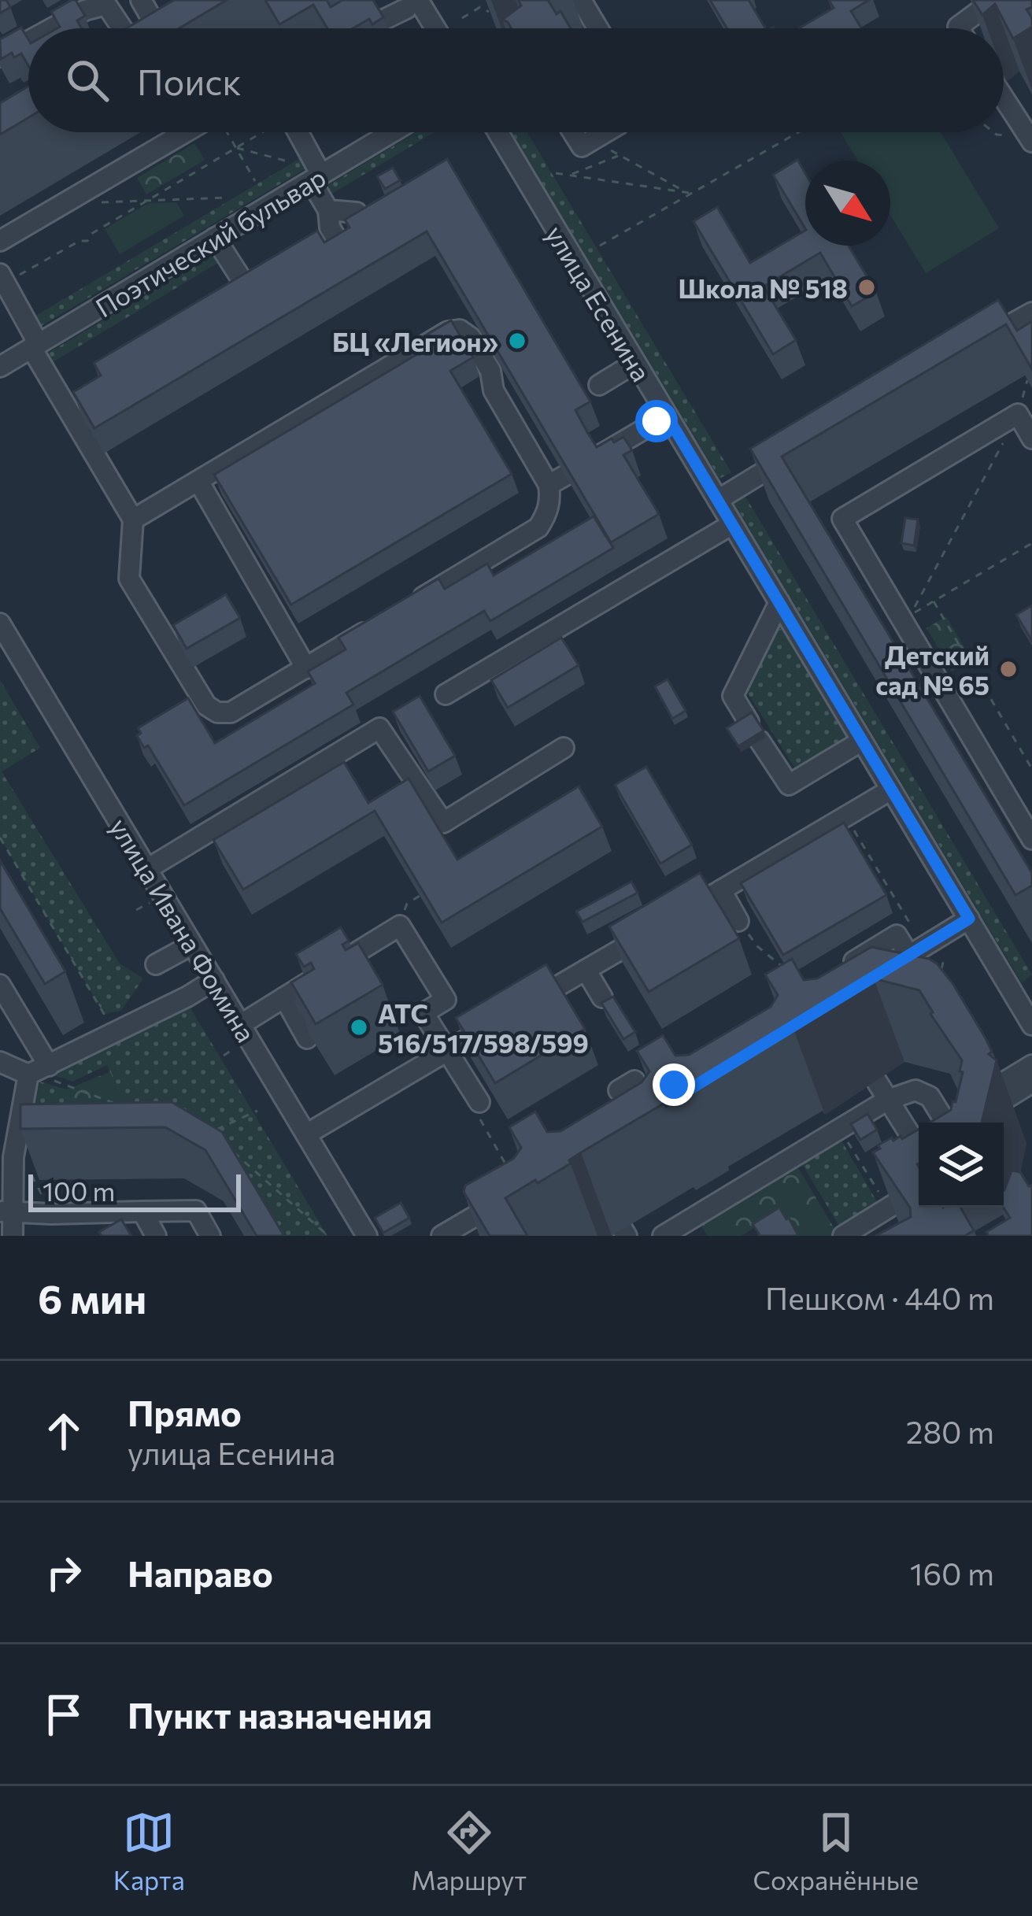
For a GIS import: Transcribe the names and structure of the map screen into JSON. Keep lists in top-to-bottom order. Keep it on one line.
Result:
{"streets":{"street":["Поэтический бульвар","улица Есенина","улица Ивана Фомина"]},"places":["Школа № 518","БЦ «Легион»","Детский сад № 65","АТС 516/517/598/599"],"scale_bar":"100 m","north":"bottom right","page":{"search":"Поиск","scale":"100 m","heading":["6 мин","Пешком · 440 m"],"list":[["Прямо","улица Есенина","280 m"],["Направо","160 m"],"Пункт назначения"],"nav":["Карта","Маршрут","Сохранённые"]}}
